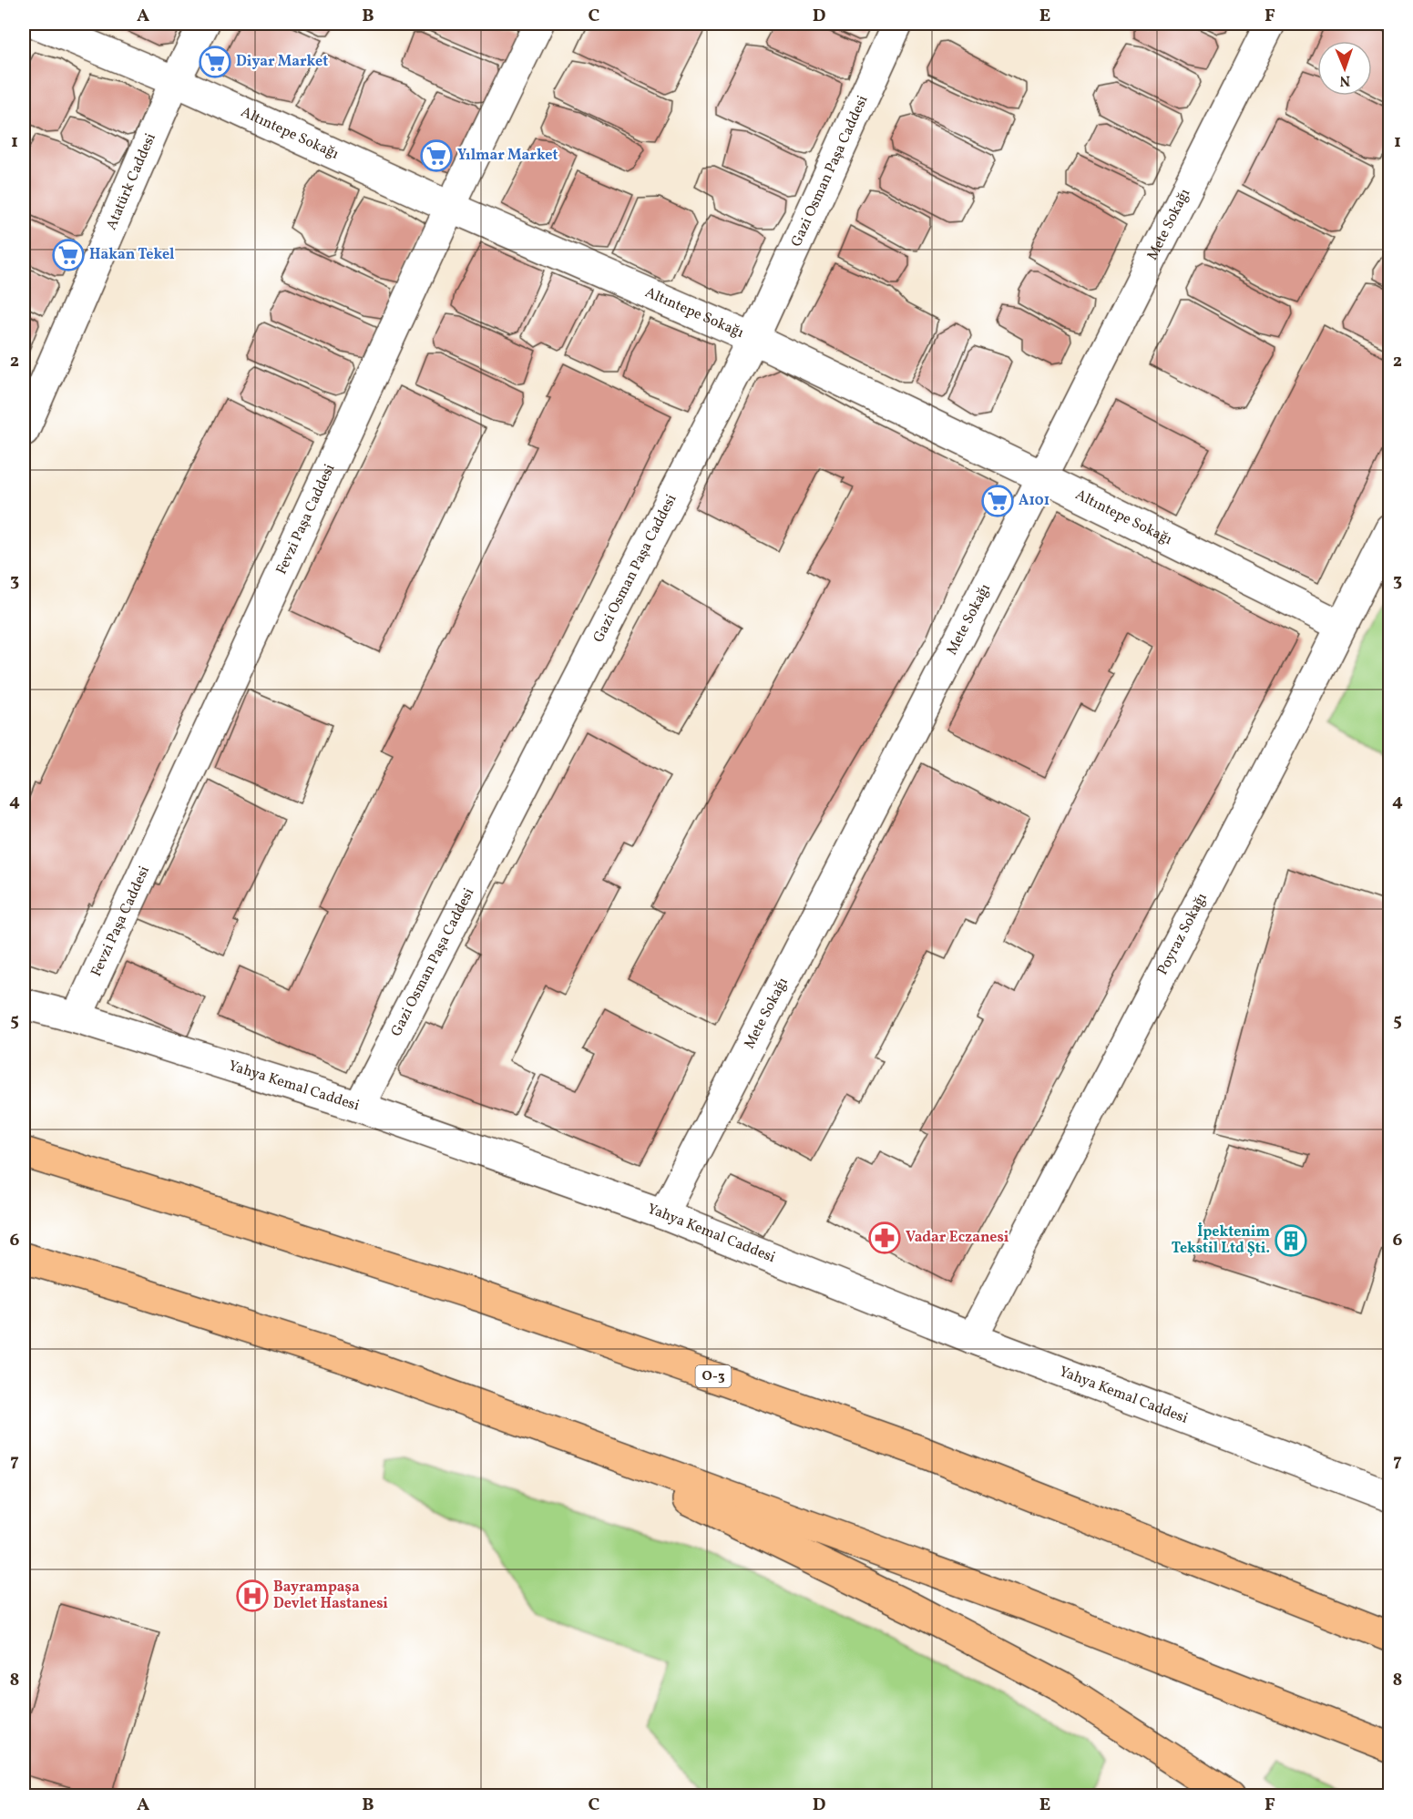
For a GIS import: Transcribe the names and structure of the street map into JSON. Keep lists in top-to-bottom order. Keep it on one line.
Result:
{"streets":{"highway":["O-3"],"street":["Altıntepe Sokağı","Gazi Osman Paşa Caddesi","Atatürk Caddesi","Mete Sokağı","Fevzi Paşa Caddesi","Poyraz Sokağı","Yahya Kemal Caddesi"]},"crossings":[["Altıntepe Sokağı","Gazi Osman Paşa Caddesi"],["Altıntepe Sokağı","Atatürk Caddesi"],["Altıntepe Sokağı","Mete Sokağı"],["Altıntepe Sokağı","Fevzi Paşa Caddesi"],["Altıntepe Sokağı","Poyraz Sokağı"],["Gazi Osman Paşa Caddesi","Yahya Kemal Caddesi"],["Mete Sokağı","Yahya Kemal Caddesi"],["Fevzi Paşa Caddesi","Yahya Kemal Caddesi"],["Poyraz Sokağı","Yahya Kemal Caddesi"]],"places":{"supermarket":["Diyar Market","Yılmar Market","Hakan Tekel","A101"],"pharmacy":["Vadar Eczanesi"],"building":["İpektenim Tekstil Ltd Şti."],"hospital":["Bayrampaşa Devlet Hastanesi"]},"north":"bottom","grid":{"columns":["A","B","C","D","E","F"],"rows":["1","2","3","4","5","6","7","8"]}}
